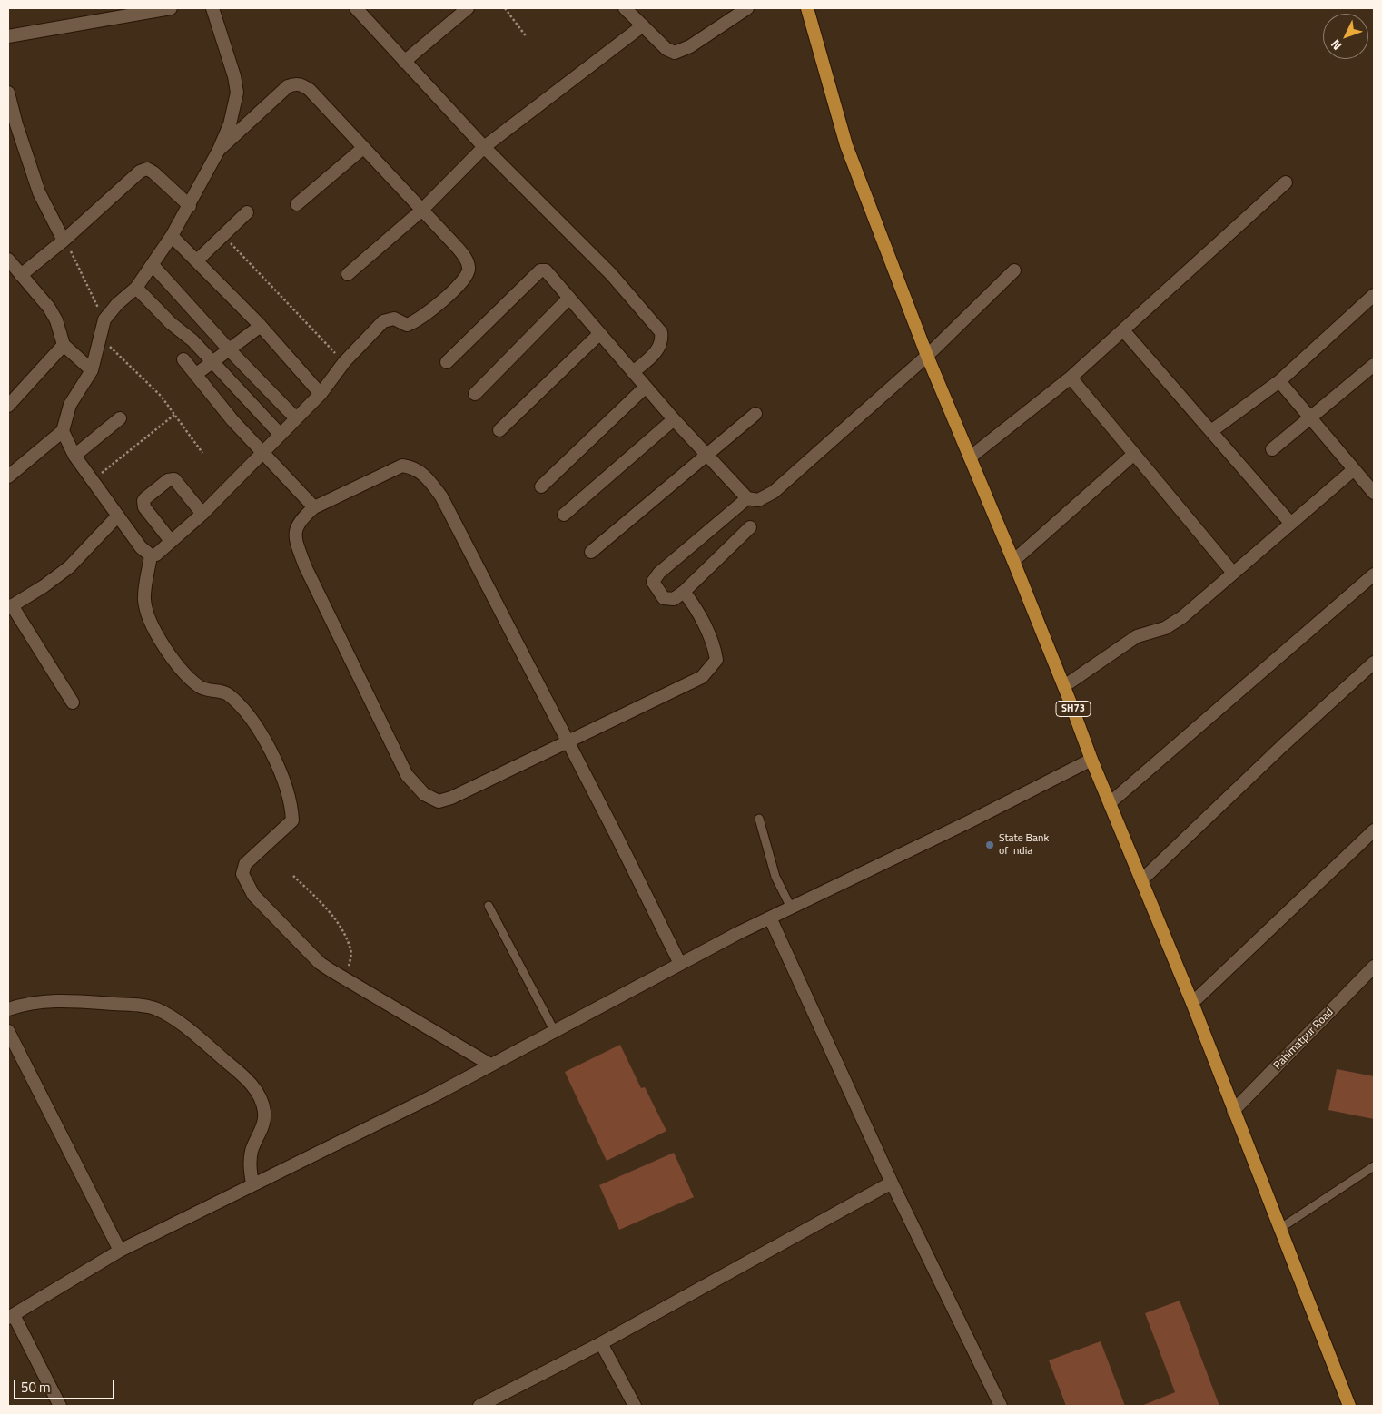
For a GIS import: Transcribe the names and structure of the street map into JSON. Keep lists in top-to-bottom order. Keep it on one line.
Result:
{"streets":{"main road":["SH73"],"street":["Rahimatpur Road"]},"crossings":[["SH73","Rahimatpur Road"]],"places":["State Bank of India"],"scale_bar":"50 m","north":"bottom left"}
